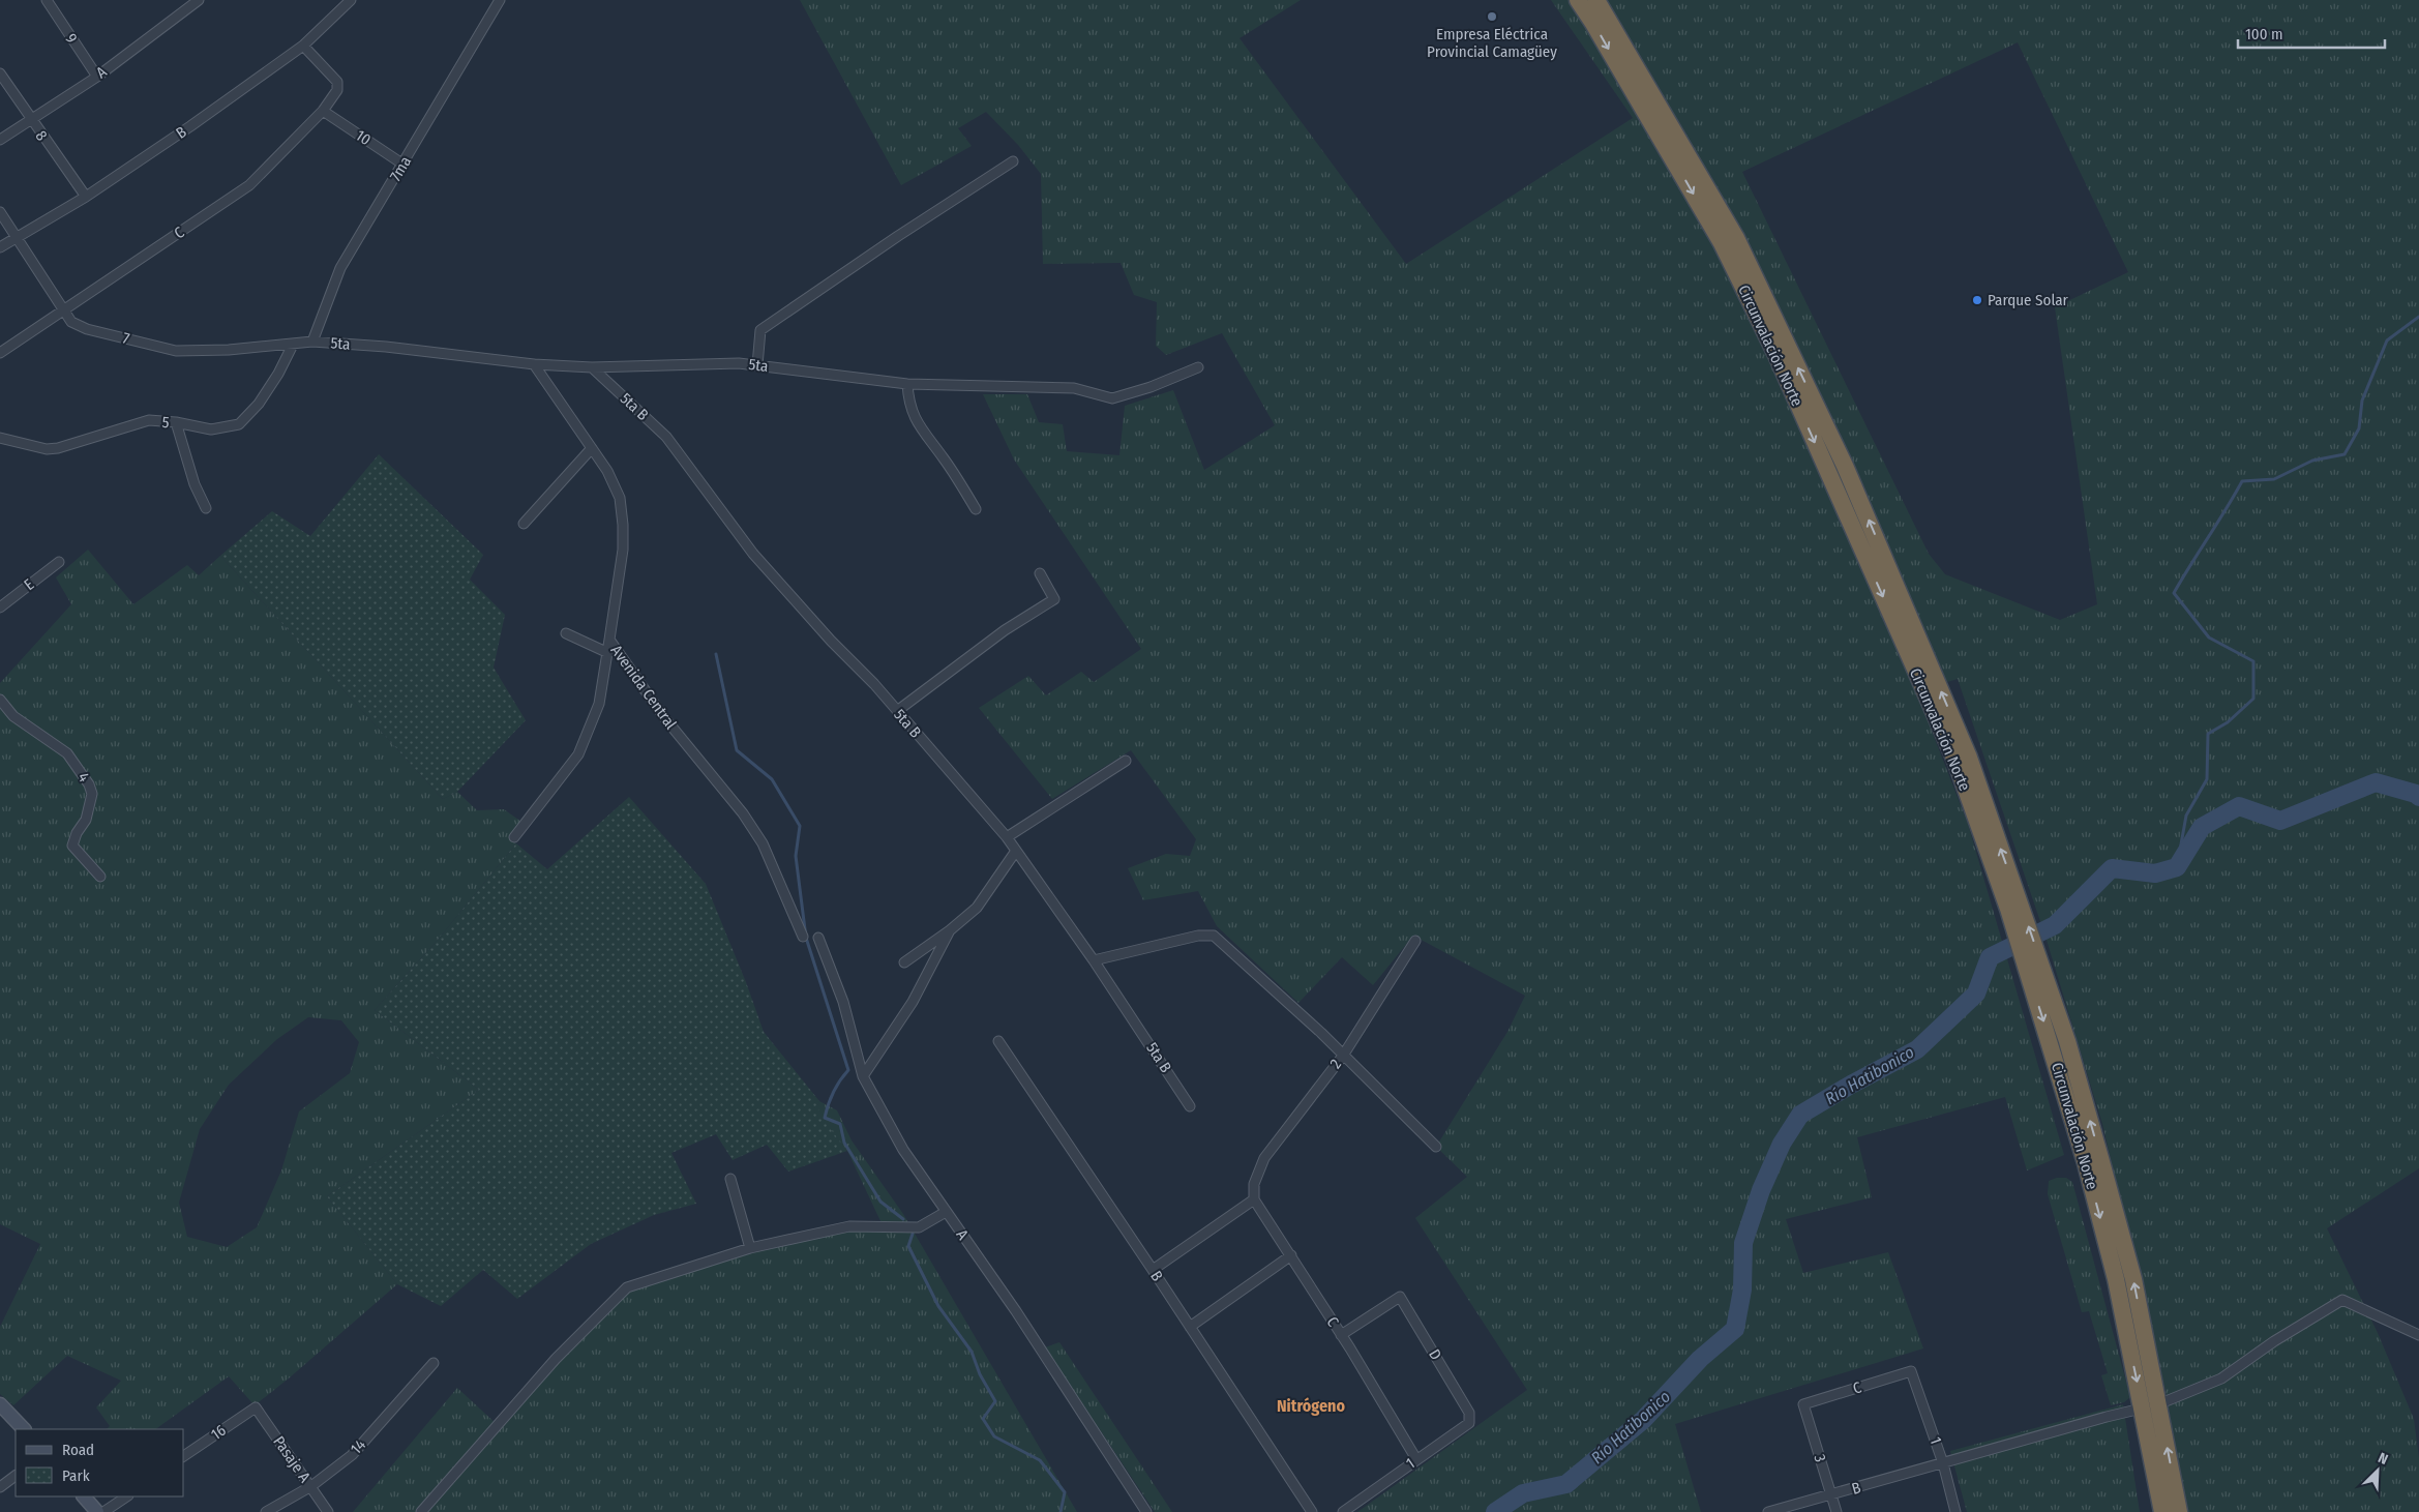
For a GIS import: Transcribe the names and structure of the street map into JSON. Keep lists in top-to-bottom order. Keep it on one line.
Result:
{"streets":{"highway":["Circunvalación Norte"],"street":["9","A","B","8","10","7ma","C","7","5ta","5ta B","5","E","Avenida Central","4","2","D","16","1","14","3","Pasaje A"]},"crossings":[["9","A"],["A","8"],["B","8"],["B","C"],["B","7"],["B","Circunvalación Norte"],["B","1"],["B","3"],["10","7ma"],["10","C"],["7ma","7"],["7ma","5ta"],["C","7"],["C","2"],["C","D"],["C","1"],["C","3"],["7","5ta"],["7","5"],["5ta","5ta B"],["5ta","Avenida Central"],["D","1"],["16","Pasaje A"],["14","Pasaje A"]],"districts":["Nitrógeno"],"water":["Río Hatibonico"],"places":["Empresa Eléctrica Provincial Camagüey","Parque Solar"],"legend":["Road","Park"],"scale_bar":"100 m","north":"top right"}
